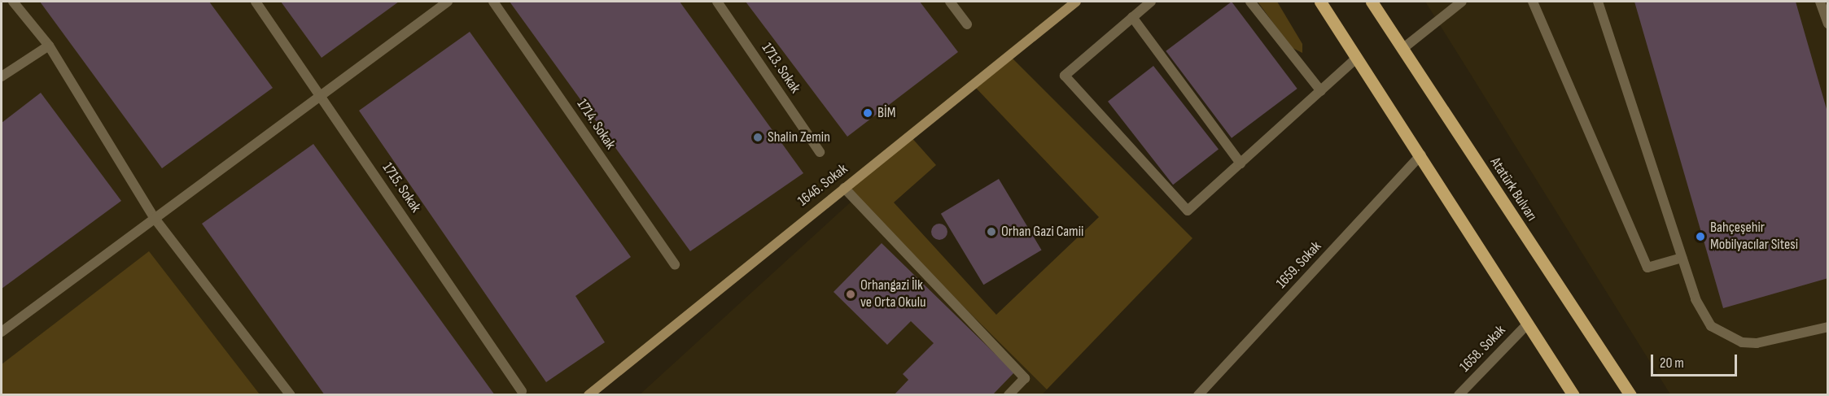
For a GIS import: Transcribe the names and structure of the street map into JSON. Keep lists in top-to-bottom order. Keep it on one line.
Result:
{"streets":{"main road":["Atatürk Bulvarı"],"street":["1713. Sokak","1714. Sokak","1646. Sokak","1715. Sokak","1659. Sokak","1658. Sokak"]},"places":["BİM","Shalin Zemin","Orhan Gazi Camii","Bahçeşehir Mobilyacılar Sitesi","Orhangazi İlk ve Orta Okulu"],"scale_bar":"20 m"}
